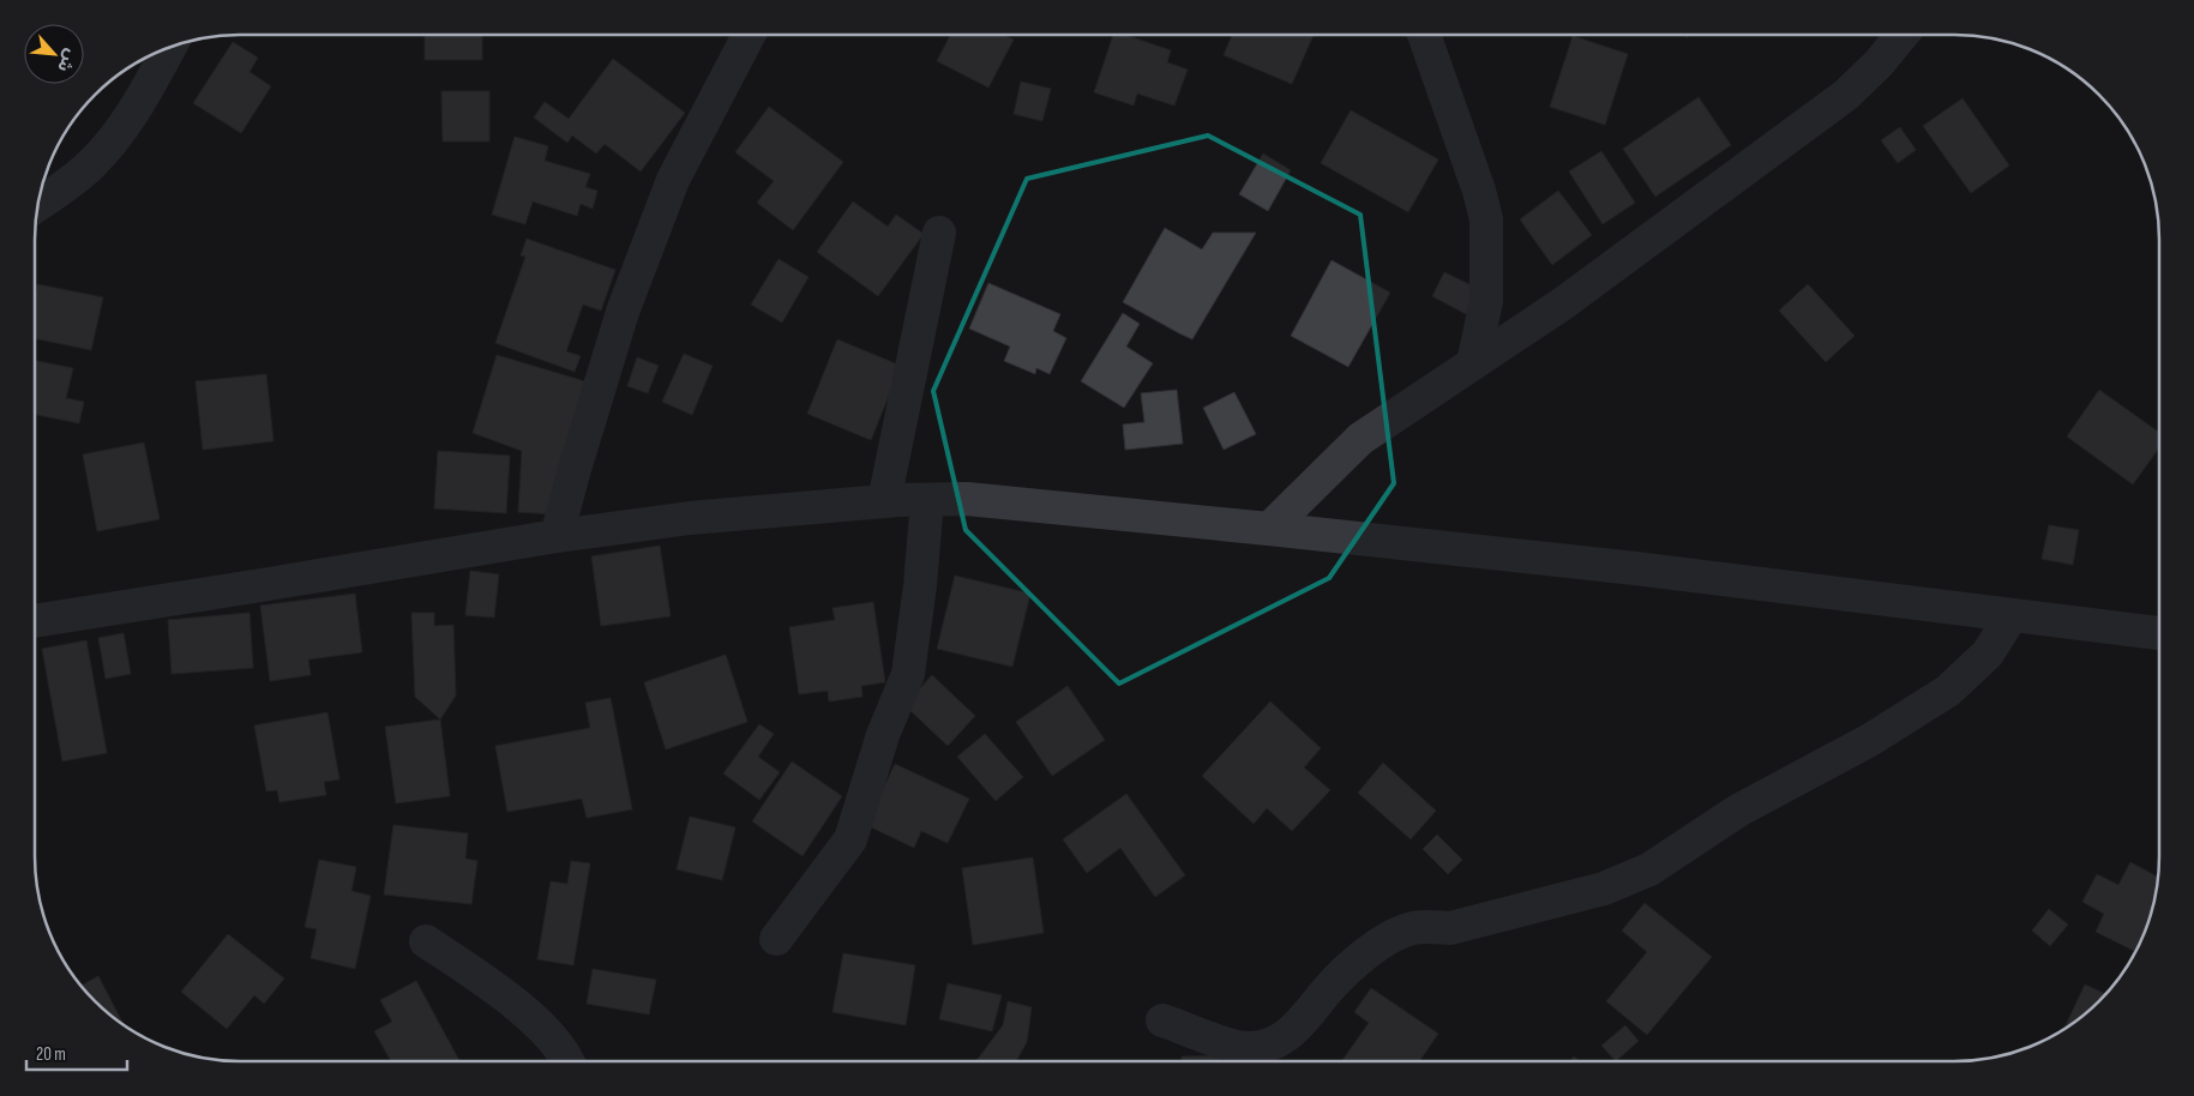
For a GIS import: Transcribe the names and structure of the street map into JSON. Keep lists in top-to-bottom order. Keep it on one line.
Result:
{"scale_bar":"20 m","north":"bottom right"}
